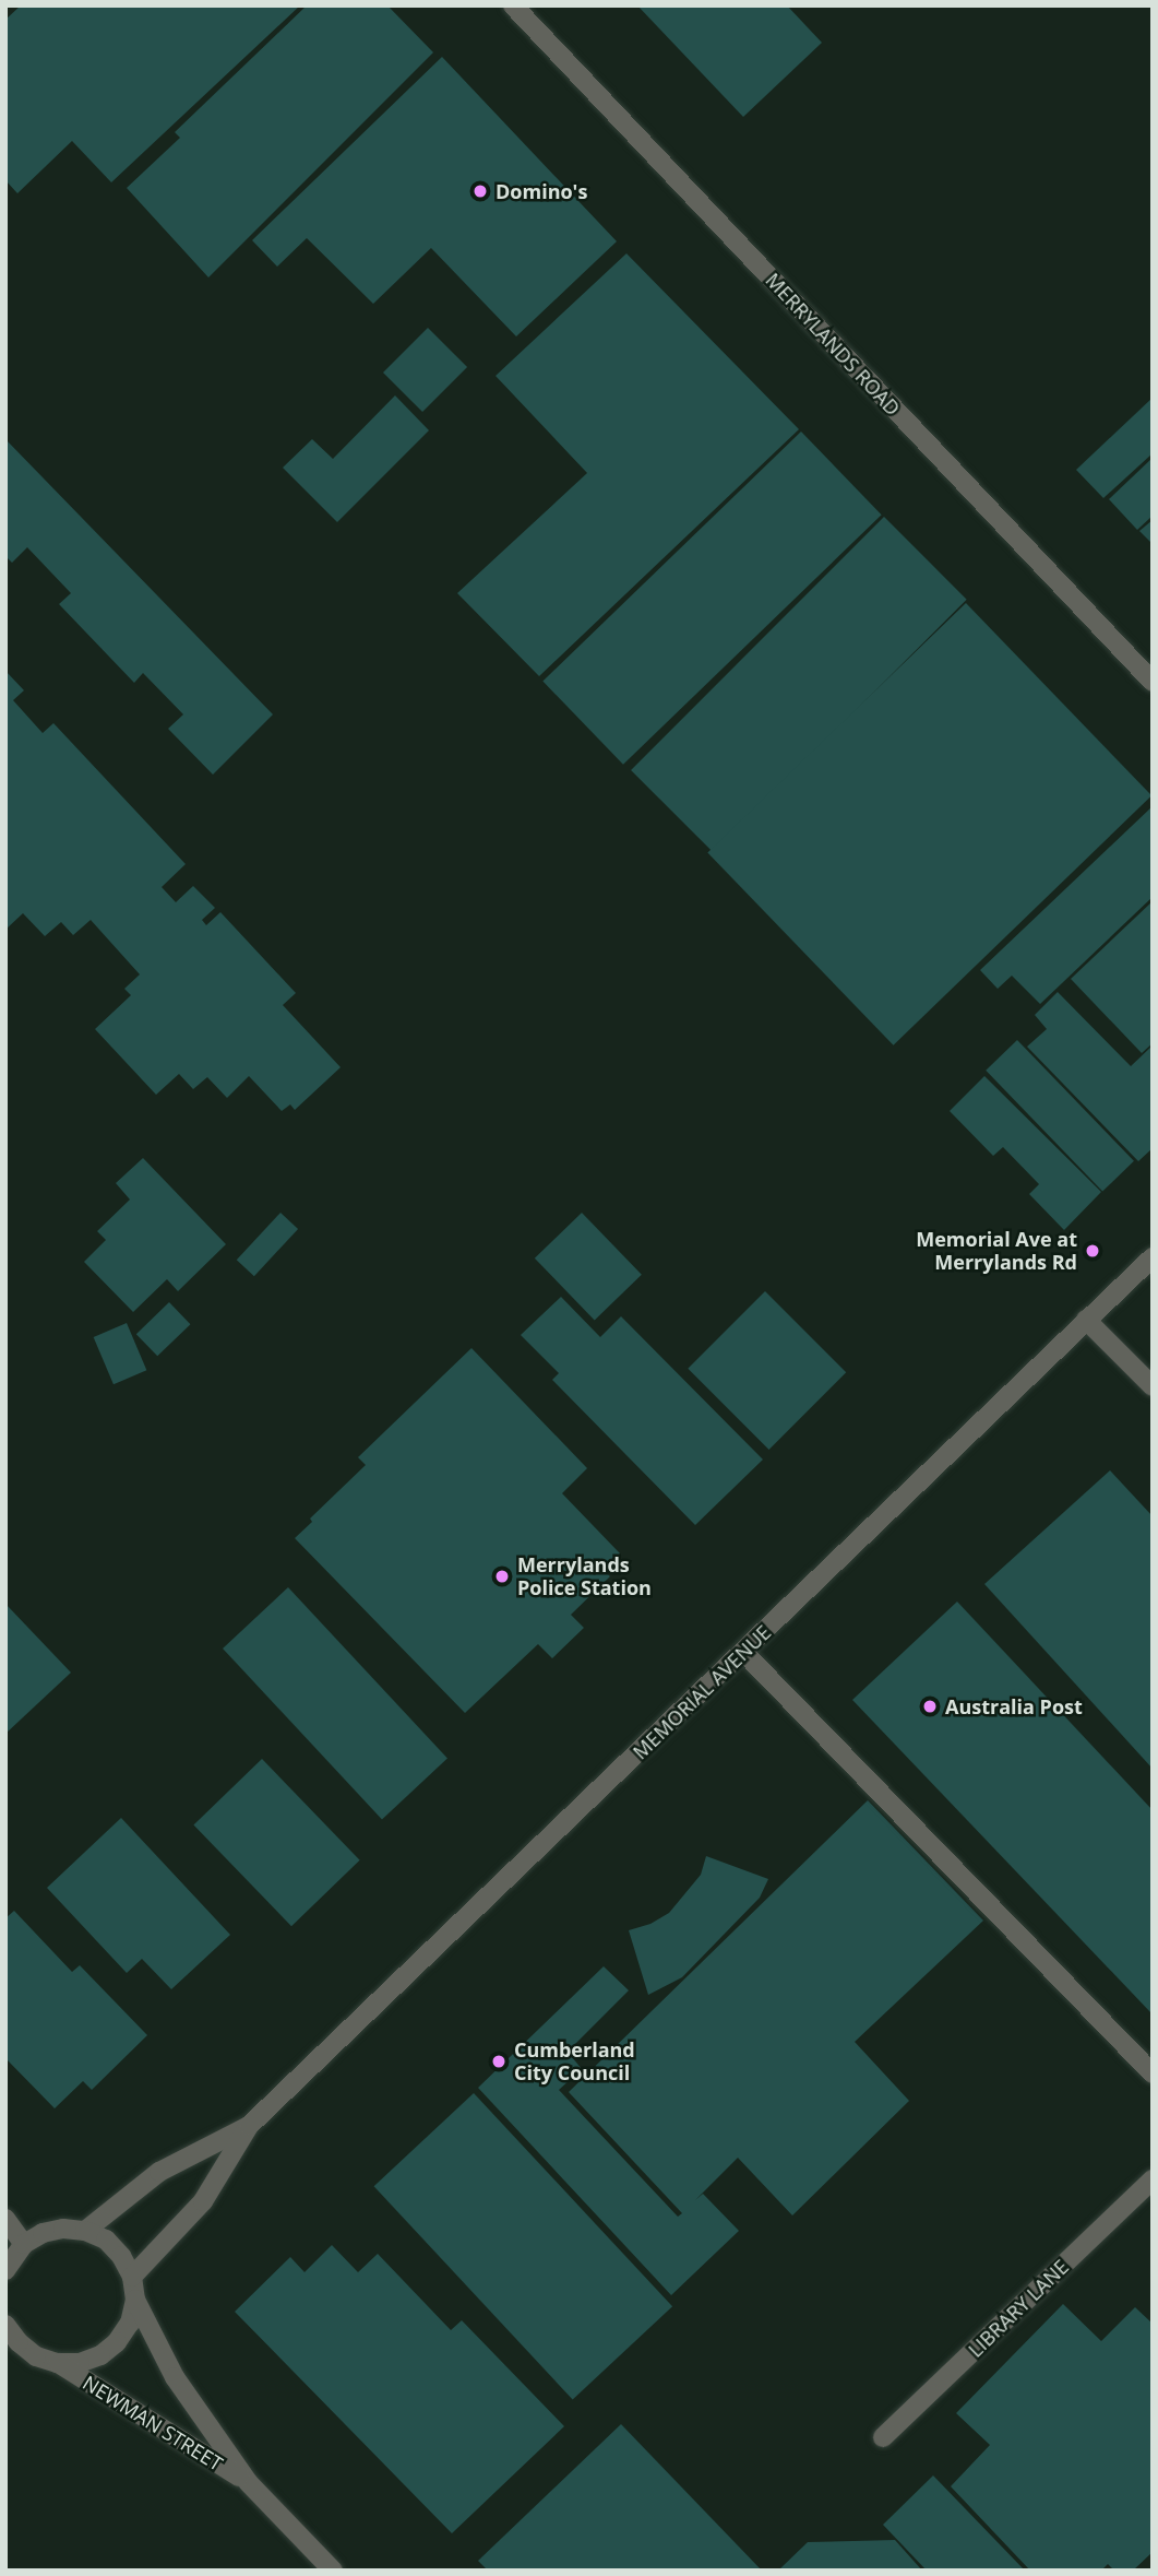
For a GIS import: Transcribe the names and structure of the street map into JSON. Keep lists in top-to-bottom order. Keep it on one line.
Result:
{"streets":{"street":["MERRYLANDS ROAD","MEMORIAL AVENUE","LIBRARY LANE","NEWMAN STREET"]},"places":["Domino's","Memorial Ave at Merrylands Rd","Merrylands Police Station","Australia Post","Cumberland City Council"]}
